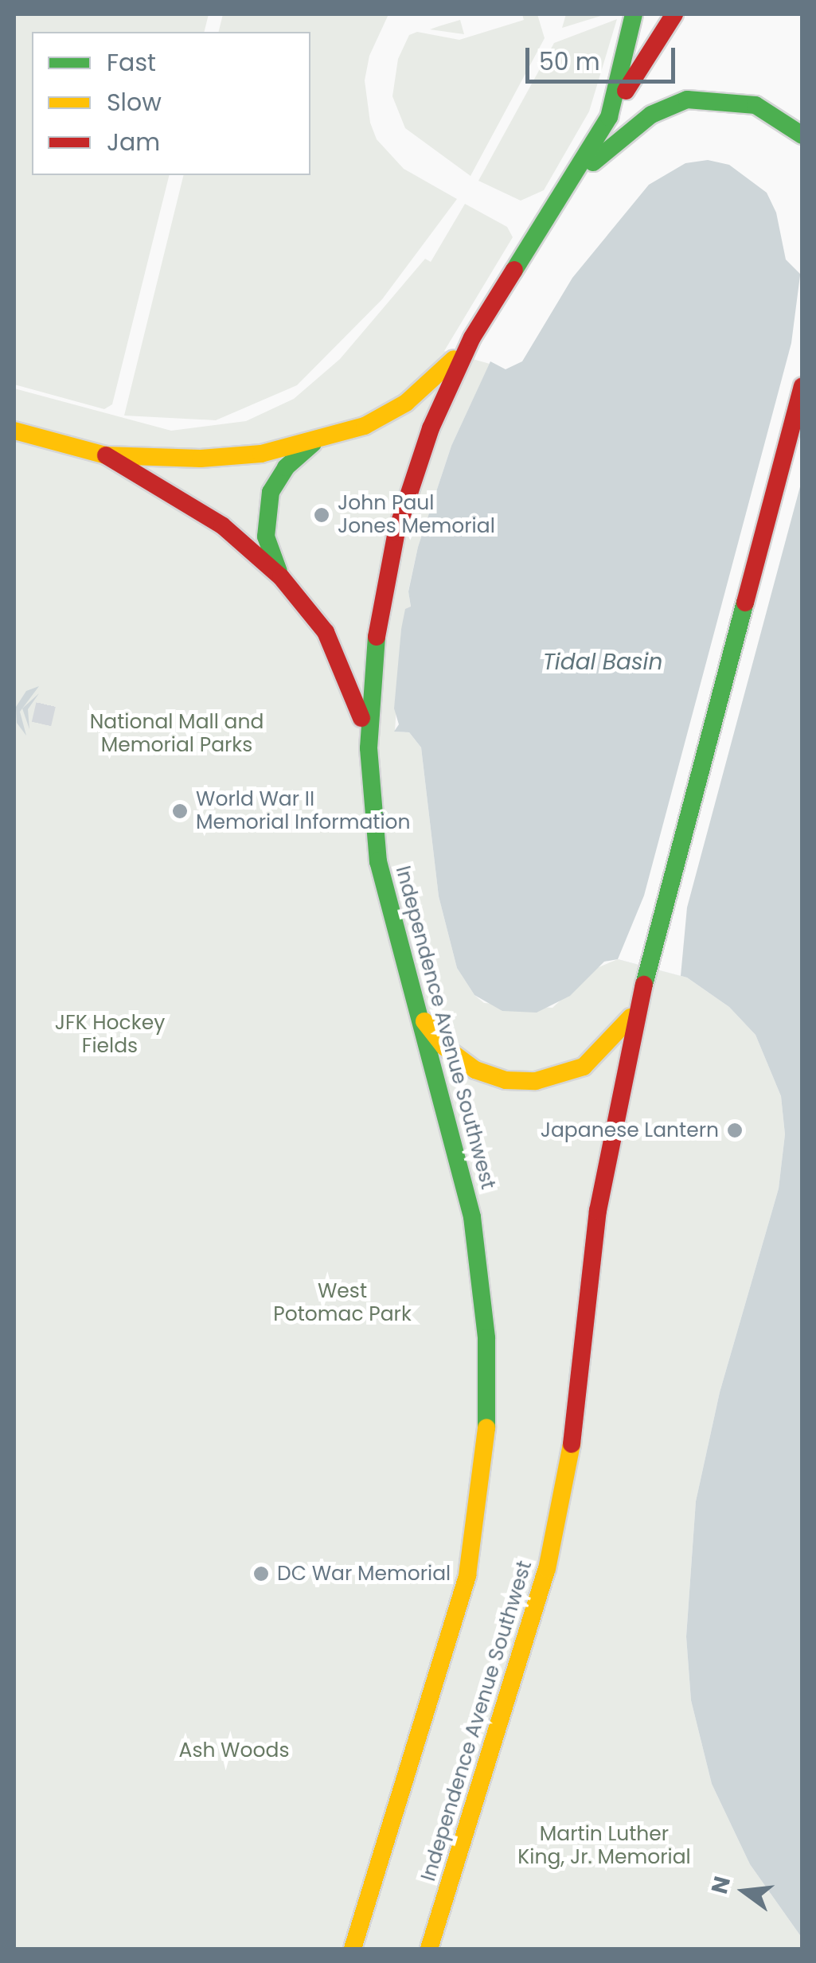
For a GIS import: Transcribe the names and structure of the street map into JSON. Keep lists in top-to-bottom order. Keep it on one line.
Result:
{"streets":{"main road":["Independence Avenue Southwest"]},"water":["Tidal Basin"],"parks":["National Mall and Memorial Parks","JFK Hockey Fields","West Potomac Park","Ash Woods","Martin Luther King, Jr. Memorial"],"places":["John Paul Jones Memorial","World War II Memorial Information","Japanese Lantern","DC War Memorial"],"legend":["Fast","Slow","Jam"],"scale_bar":"50 m","north":"left"}
